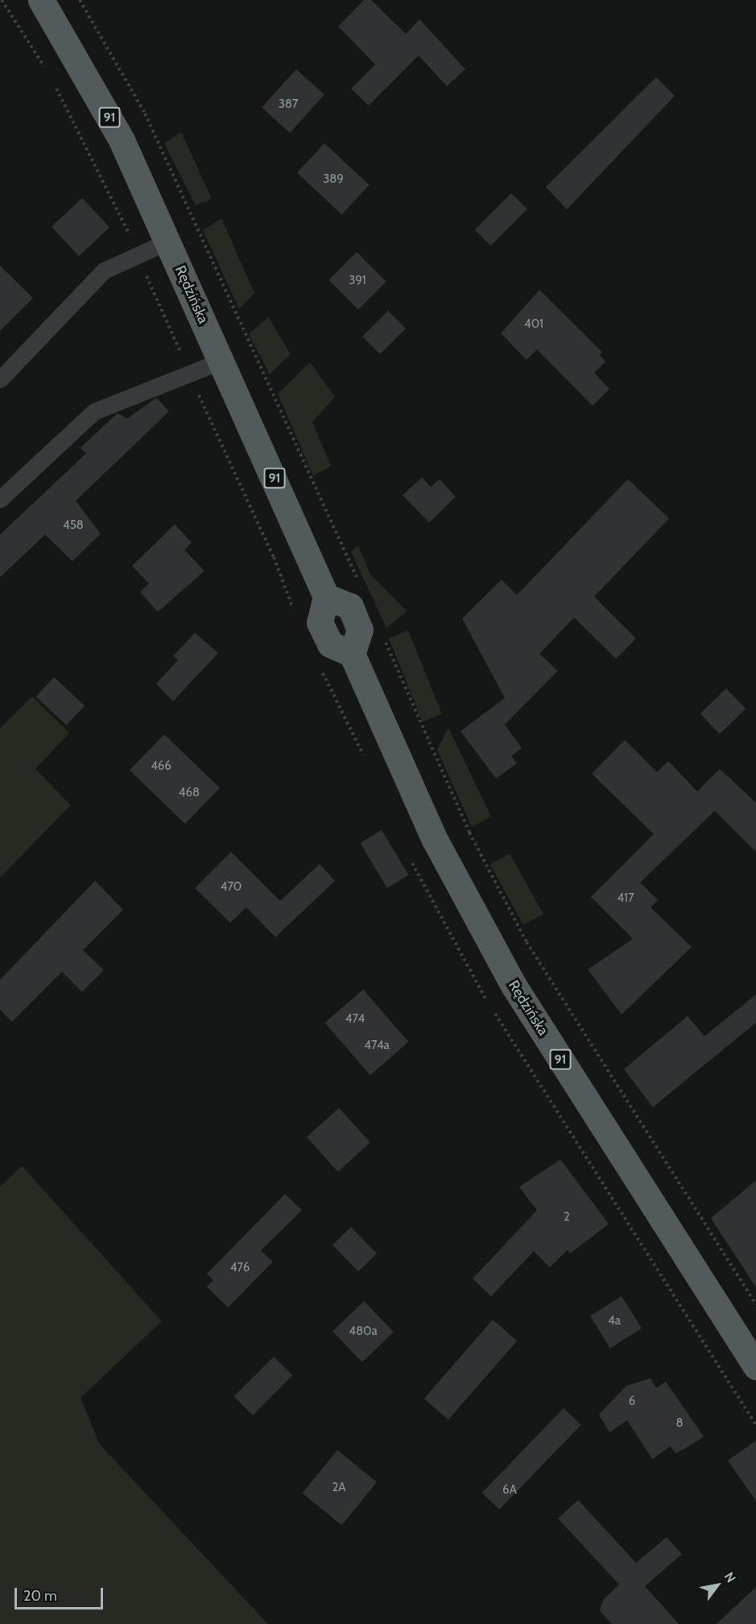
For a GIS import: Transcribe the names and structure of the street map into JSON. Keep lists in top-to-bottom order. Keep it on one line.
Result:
{"streets":{"main road":["91","Rędzińska"]},"house_numbers":["387","389","391","401","458","466","468","470","417","474","474a","2","476","4a","480a","6","8","2A","6A"],"scale_bar":"20 m","north":"top right"}
